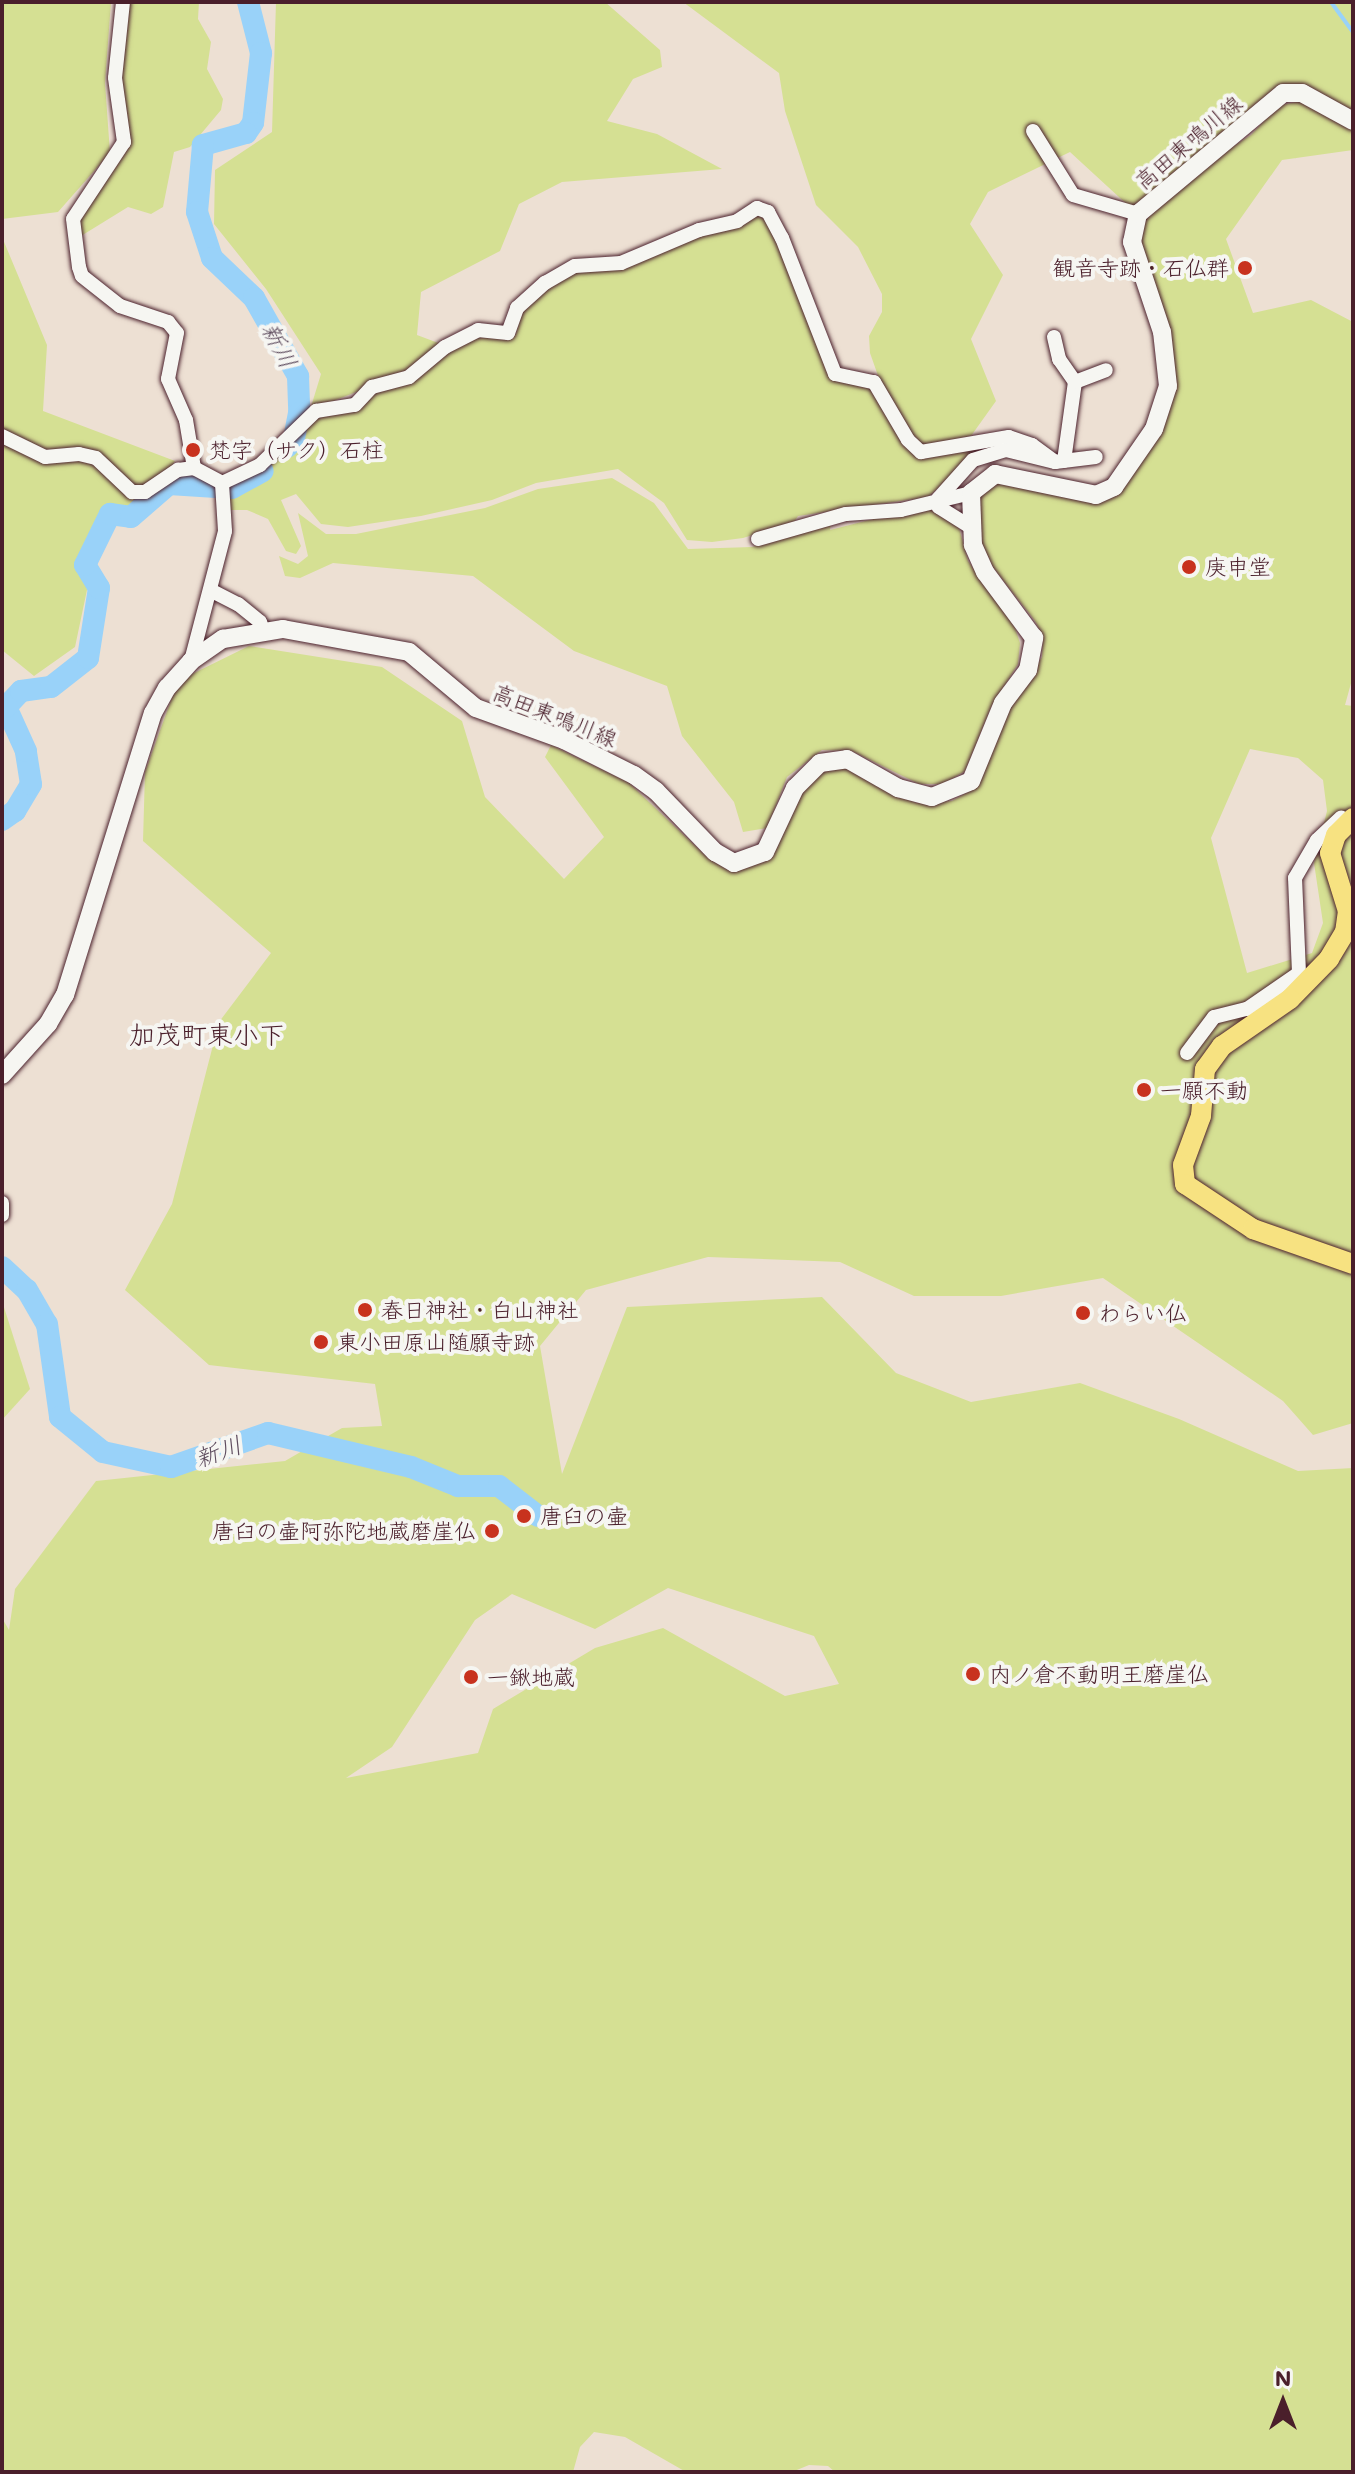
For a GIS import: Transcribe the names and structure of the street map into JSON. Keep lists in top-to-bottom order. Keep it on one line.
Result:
{"streets":{"main road":["高田東鳴川線"]},"districts":["加茂町東小下"],"water":["新川"],"places":["観音寺跡・石仏群","梵字（サク）石柱","庚申堂","一願不動","春日神社・白山神社","わらい仏","東小田原山随願寺跡","唐臼の壷","唐臼の壷阿弥陀地蔵磨崖仏","内ノ倉不動明王磨崖仏","一鍬地蔵"],"north":"top"}
